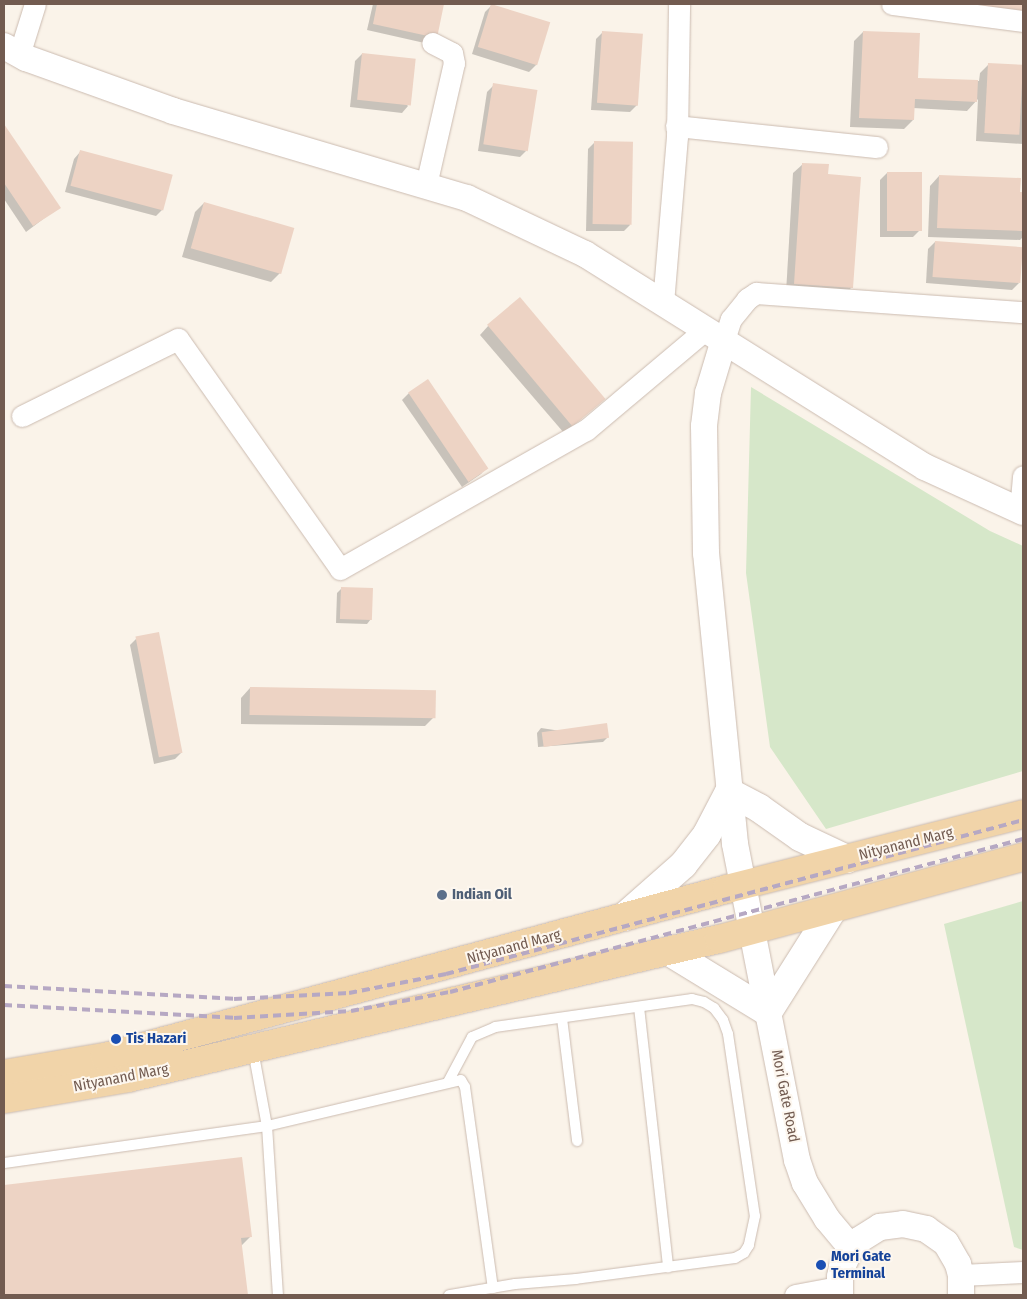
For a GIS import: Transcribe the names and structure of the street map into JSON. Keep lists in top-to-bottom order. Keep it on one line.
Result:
{"streets":{"main road":["Nityanand Marg"],"street":["Mori Gate Road"]},"crossings":[["Nityanand Marg","Mori Gate Road"]],"places":["Indian Oil","Tis Hazari","Mori Gate Terminal"]}
